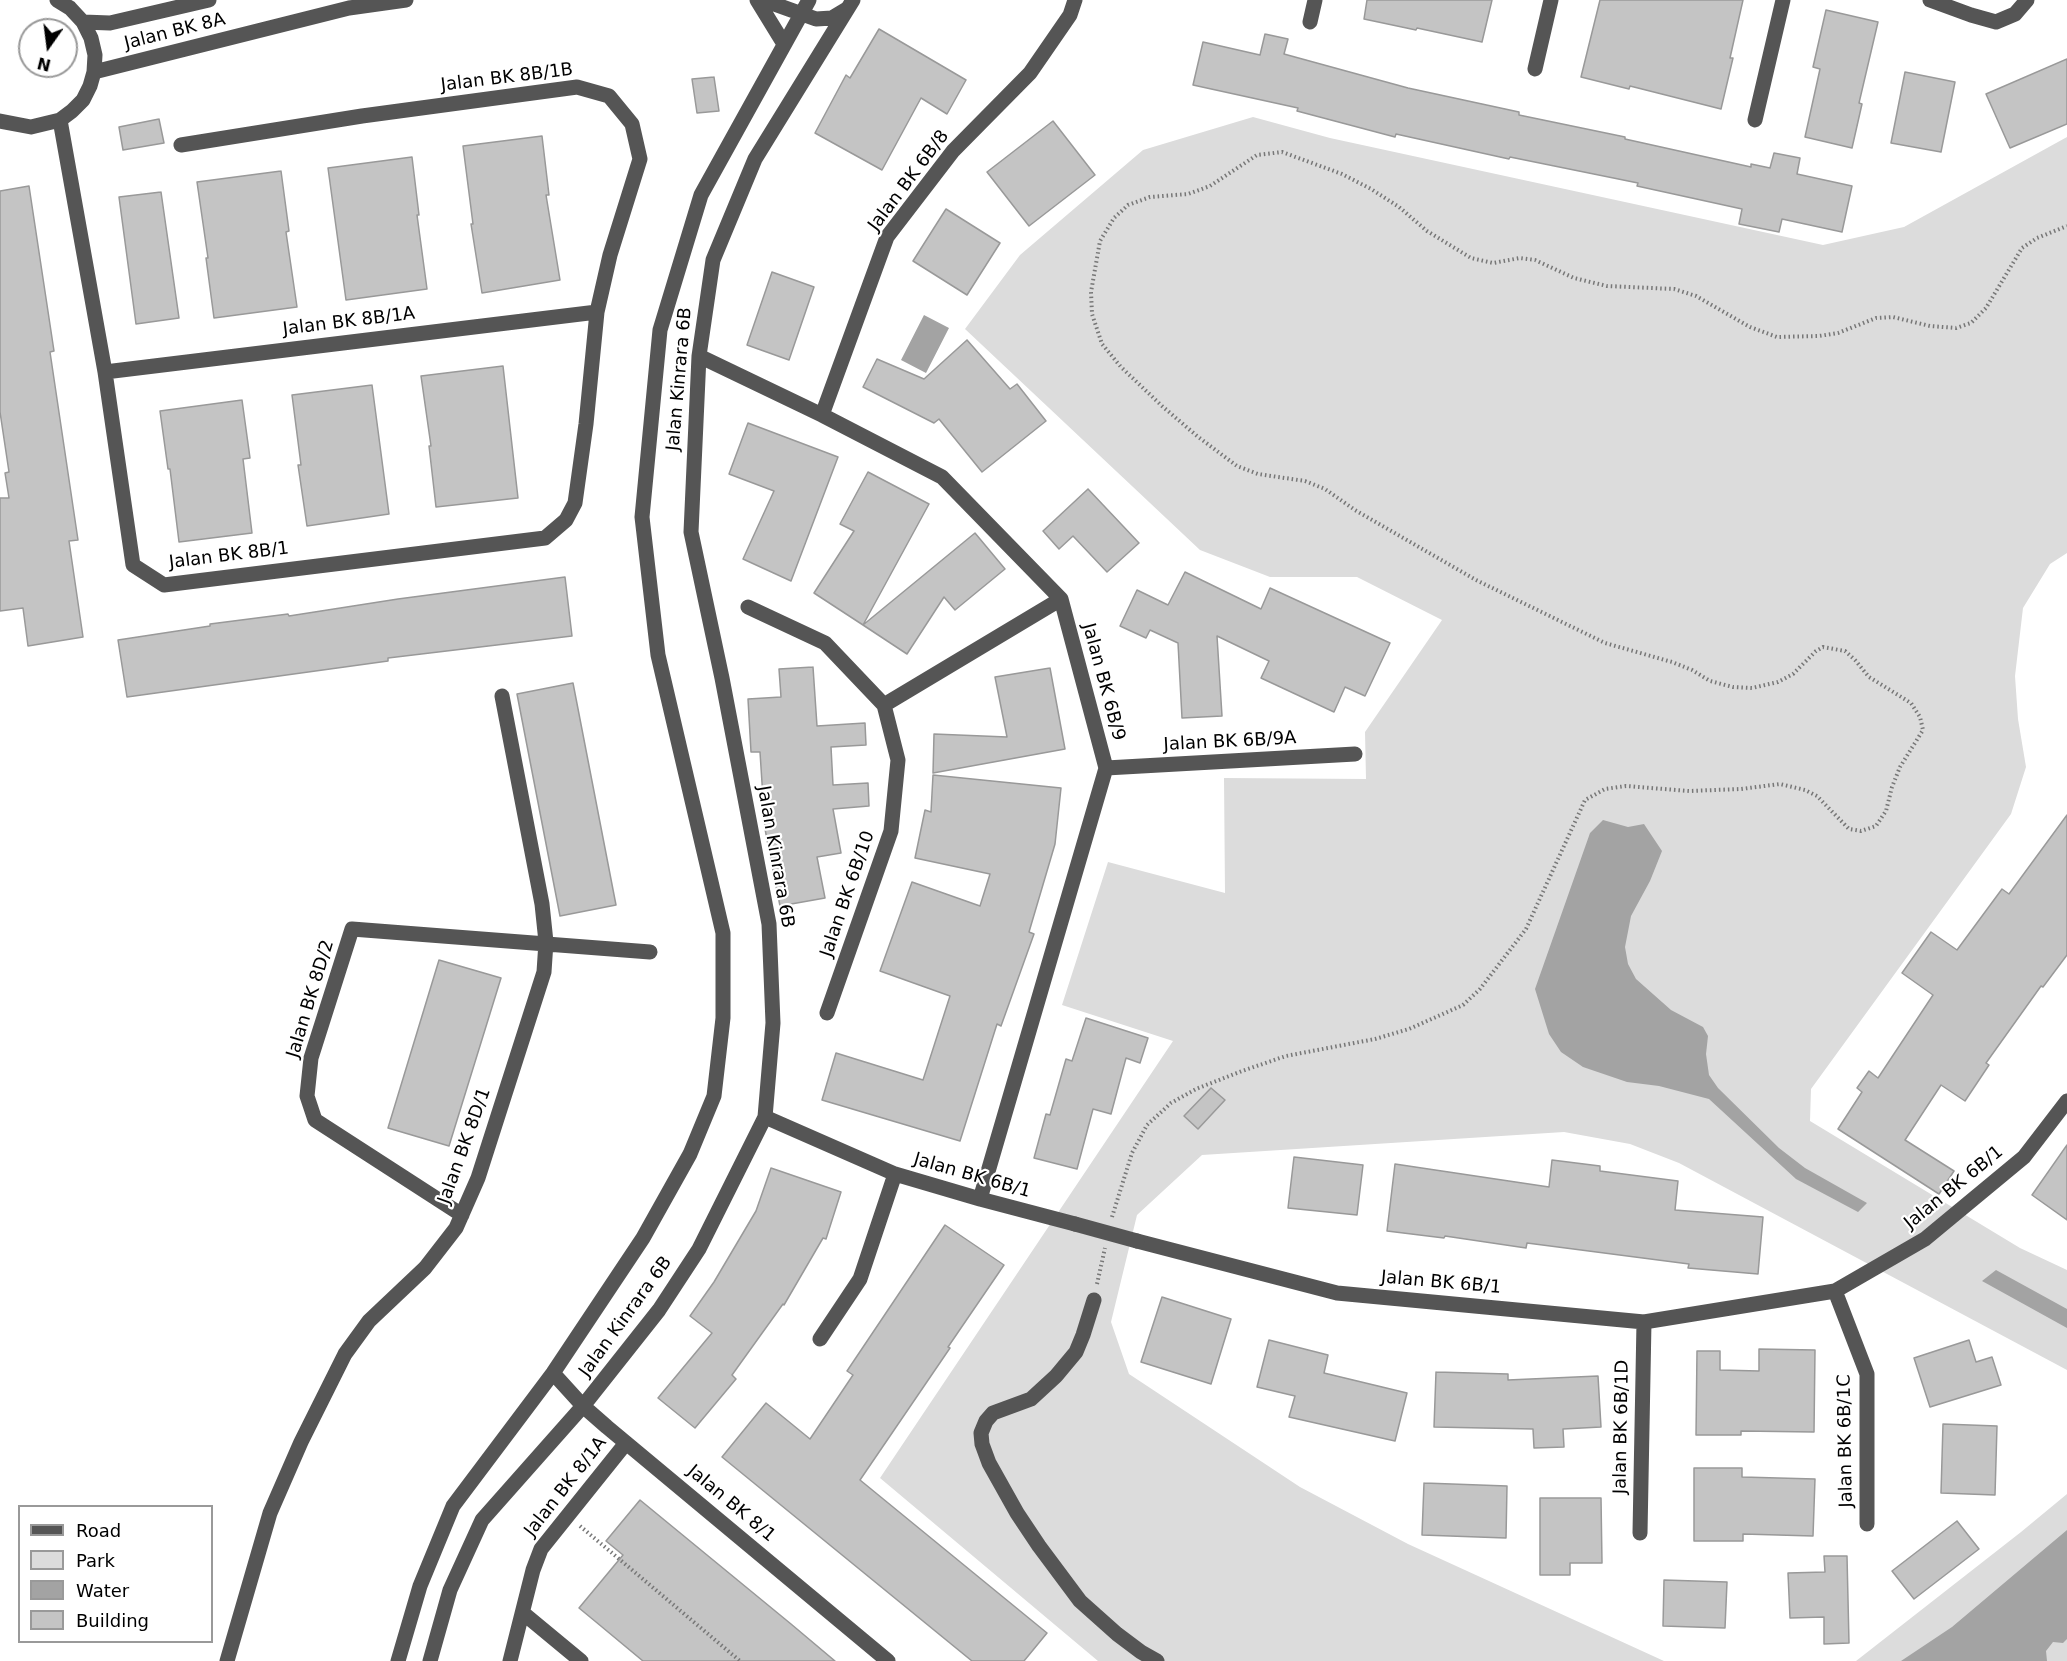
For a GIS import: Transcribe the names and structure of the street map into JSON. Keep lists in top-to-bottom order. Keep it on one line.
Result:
{"streets":{"street":["Jalan BK 8A","Jalan BK 8B/1B","Jalan BK 6B/8","Jalan BK 8B/1A","Jalan Kinrara 6B","Jalan BK 8B/1","Jalan BK 6B/9","Jalan BK 6B/9A","Jalan BK 6B/10","Jalan BK 8D/2","Jalan BK 8D/1","Jalan BK 6B/1","Jalan BK 6B/1D","Jalan BK 6B/1C","Jalan BK 8/1A","Jalan BK 8/1"]},"crossings":[["Jalan BK 8B/1B","Jalan BK 8B/1A"],["Jalan BK 8B/1B","Jalan BK 8B/1"],["Jalan BK 6B/8","Jalan BK 6B/9"],["Jalan BK 8B/1A","Jalan BK 8B/1"],["Jalan Kinrara 6B","Jalan BK 6B/9"],["Jalan Kinrara 6B","Jalan BK 6B/1"],["Jalan Kinrara 6B","Jalan BK 8/1"],["Jalan BK 6B/9","Jalan BK 6B/9A"],["Jalan BK 6B/9","Jalan BK 6B/1"],["Jalan BK 8D/2","Jalan BK 8D/1"],["Jalan BK 6B/1","Jalan BK 6B/1D"],["Jalan BK 6B/1","Jalan BK 6B/1C"],["Jalan BK 8/1A","Jalan BK 8/1"]],"legend":["Road","Park","Water","Building"],"north":"bottom"}
